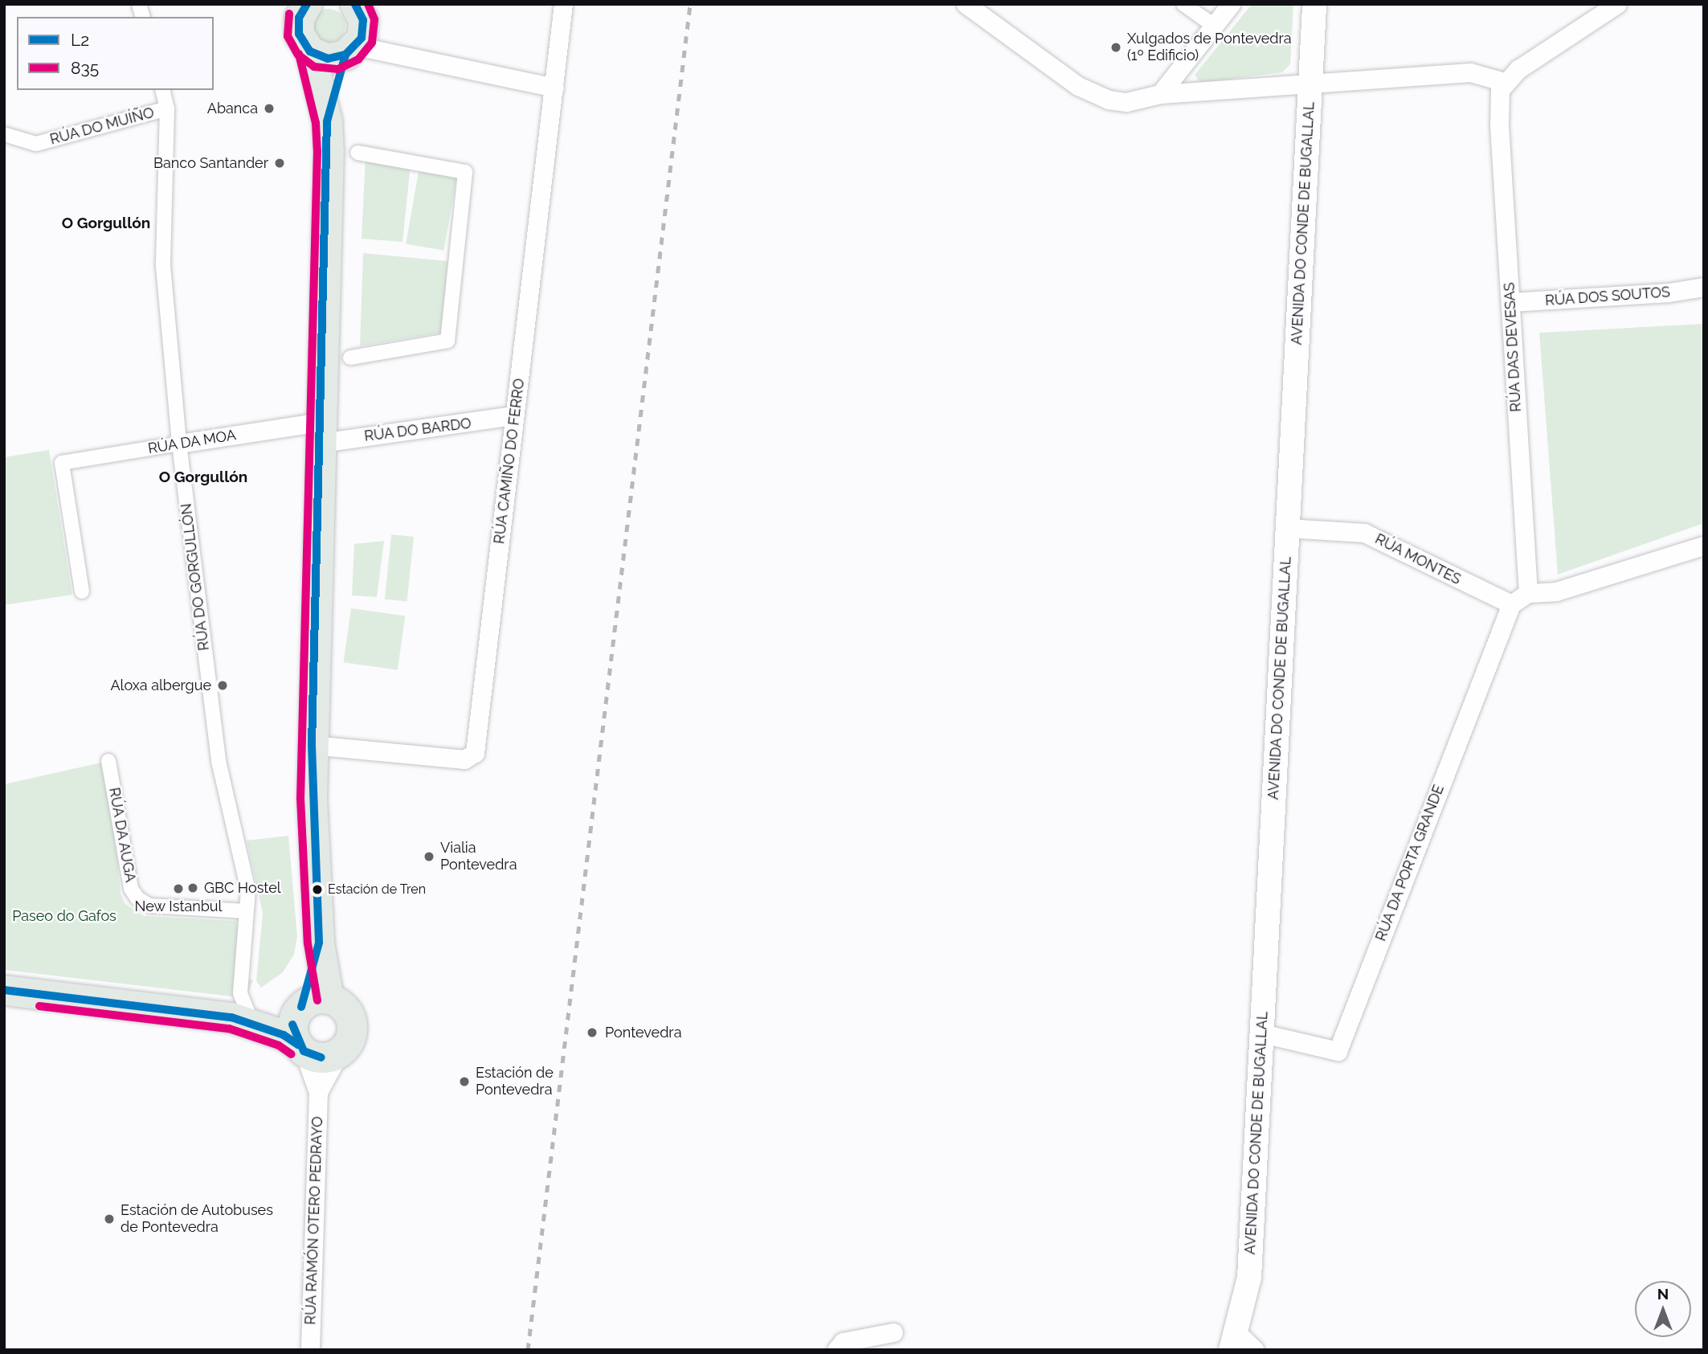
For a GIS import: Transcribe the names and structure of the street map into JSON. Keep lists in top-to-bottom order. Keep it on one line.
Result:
{"streets":{"street":["RÚA DO MUÍÑO","AVENIDA DO CONDE DE BUGALLAL","RÚA DOS SOUTOS","RÚA DAS DEVESAS","RÚA DO BARDO","RÚA DA MOA","RÚA CAMIÑO DO FERRO","RÚA MONTES","RÚA DO GORGULLÓN","RÚA DA AUGA","RÚA DA PORTA GRANDE","RÚA RAMÓN OTERO PEDRAYO"]},"crossings":[["RÚA DO MUÍÑO","RÚA DO GORGULLÓN"],["AVENIDA DO CONDE DE BUGALLAL","RÚA MONTES"],["AVENIDA DO CONDE DE BUGALLAL","RÚA DA PORTA GRANDE"],["RÚA DOS SOUTOS","RÚA DAS DEVESAS"],["RÚA DO BARDO","RÚA DA MOA"],["RÚA DO BARDO","RÚA CAMIÑO DO FERRO"],["RÚA DA MOA","RÚA DO GORGULLÓN"],["RÚA MONTES","RÚA DA PORTA GRANDE"],["RÚA DO GORGULLÓN","RÚA DA AUGA"]],"districts":["O Gorgullón","O Gorgullón"],"parks":["Paseo do Gafos"],"places":["Xulgados de Pontevedra (1º Edificio)","Abanca","Banco Santander","Aloxa albergue","Vialia Pontevedra","GBC Hostel","New Istanbul","Estación de Tren","Pontevedra","Estación de Pontevedra","Estación de Autobuses de Pontevedra"],"lines":["transit line L2","transit line 835"],"legend":["L2","835"],"north":"top"}
